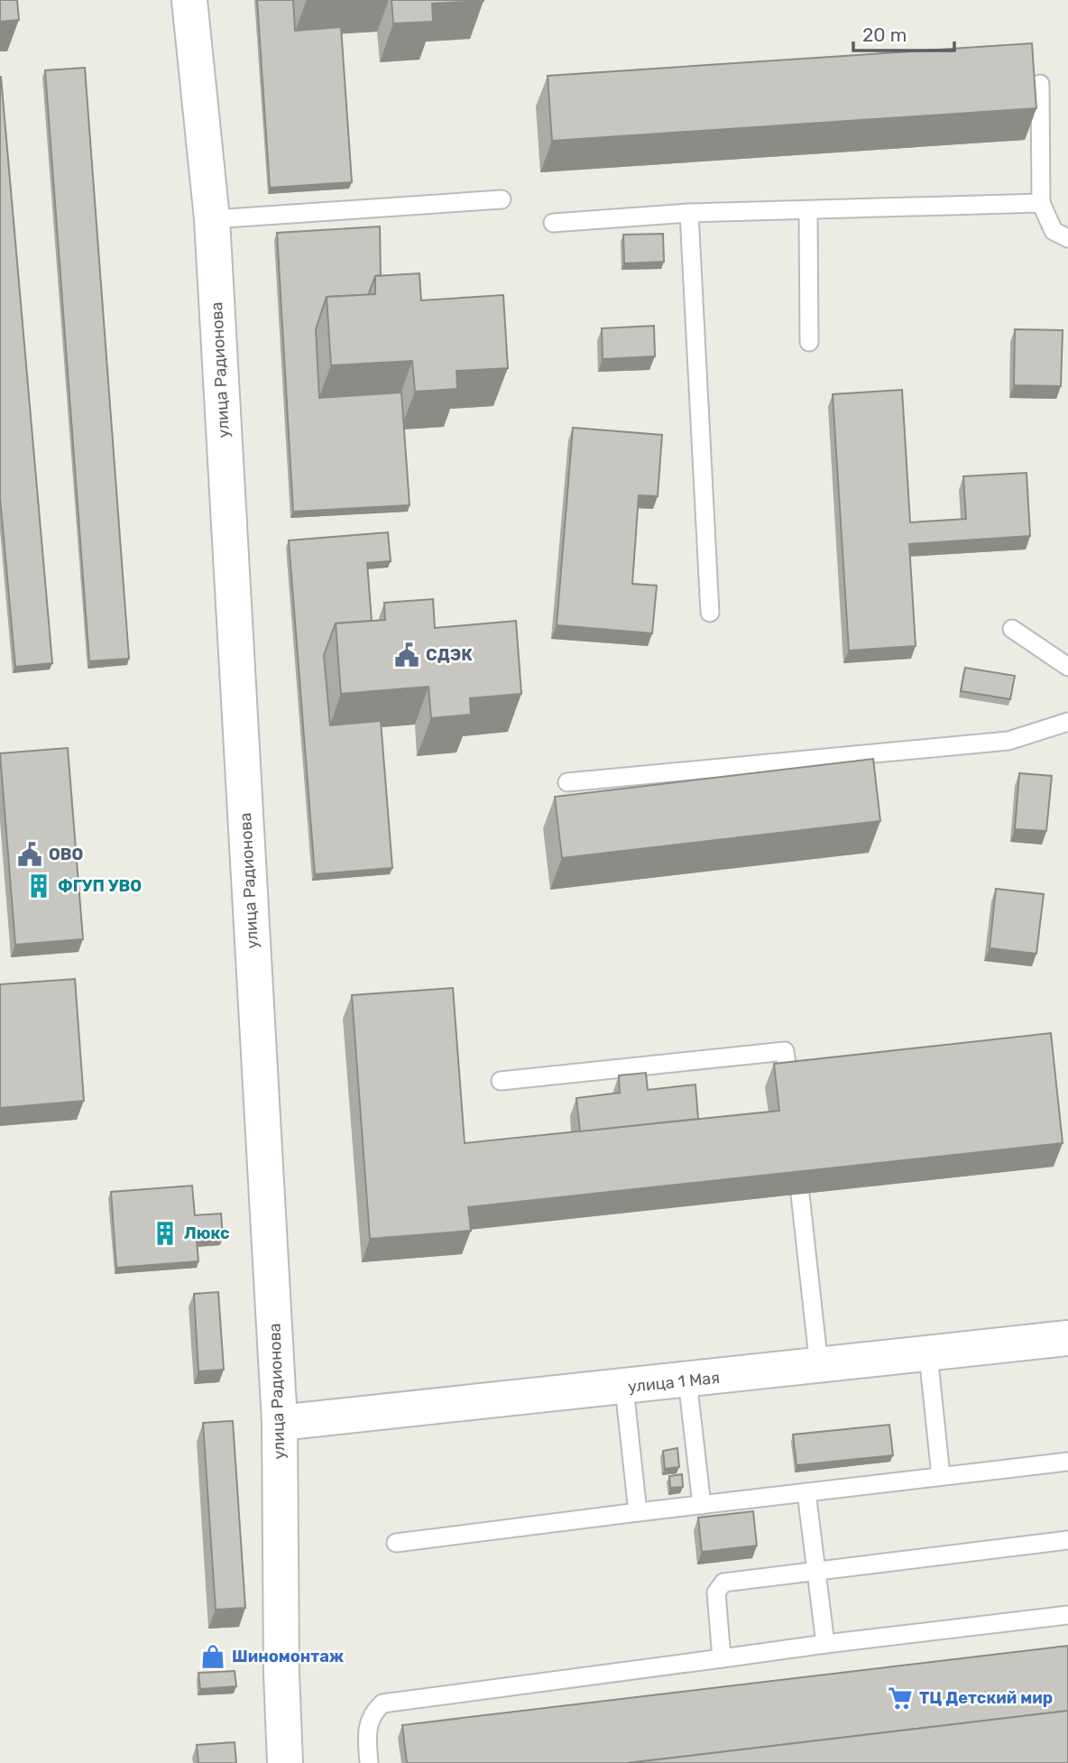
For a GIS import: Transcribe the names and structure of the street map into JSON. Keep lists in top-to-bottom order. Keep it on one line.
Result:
{"streets":{"street":["улица Радионова","улица 1 Мая"]},"crossings":[["улица Радионова","улица 1 Мая"]],"places":{"public building":["СДЭК","OBO"],"building":["ФГУП УВО","Люкс"],"shop":["Шиномонтаж"],"supermarket":["ТЦ Детский мир"]},"scale_bar":"20 m"}
